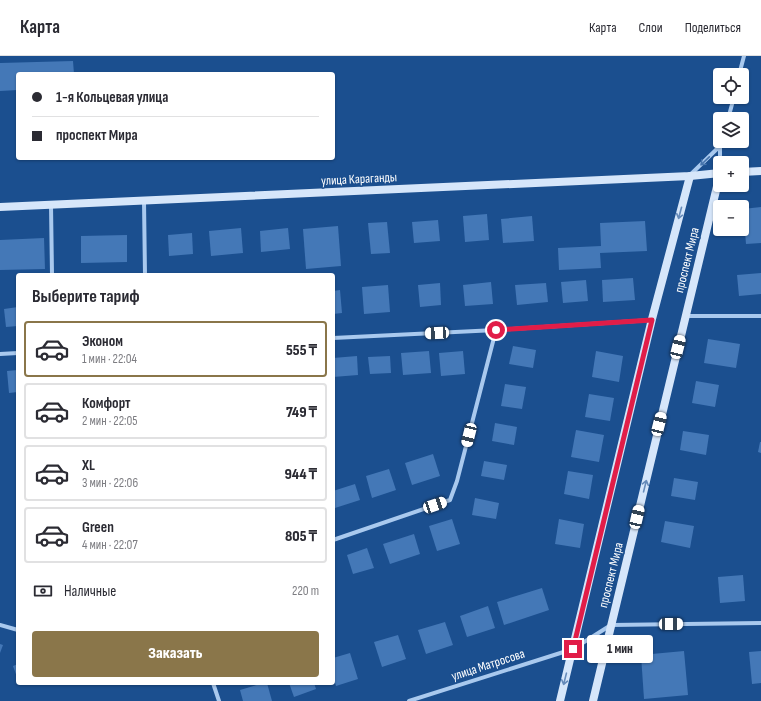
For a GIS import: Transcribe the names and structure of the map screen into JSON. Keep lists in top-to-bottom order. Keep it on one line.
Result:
{"streets":{"main road":["улица Караганды","проспект Мира"],"street":["улица Матросова"]},"crossings":[["улица Караганды","проспект Мира"],["проспект Мира","улица Матросова"]],"page":{"header":"Карта","nav":["Карта","Слои","Поделиться"],"map_buttons":["+","−"],"banner":["1-я Кольцевая улица","проспект Мира"],"heading":"Выберите тариф","list":[{"name":"Эконом","note":"1 мин · 22:04","value":"555 ₸"},{"name":"Комфорт","note":"2 мин · 22:05","value":"749 ₸"},{"name":"XL","note":"3 мин · 22:06","value":"944 ₸"},{"name":"Green","note":"4 мин · 22:07","value":"805 ₸"}],"pay":["Наличные","220 m"],"buttons":"Заказать","bubble":"1 мин"}}
